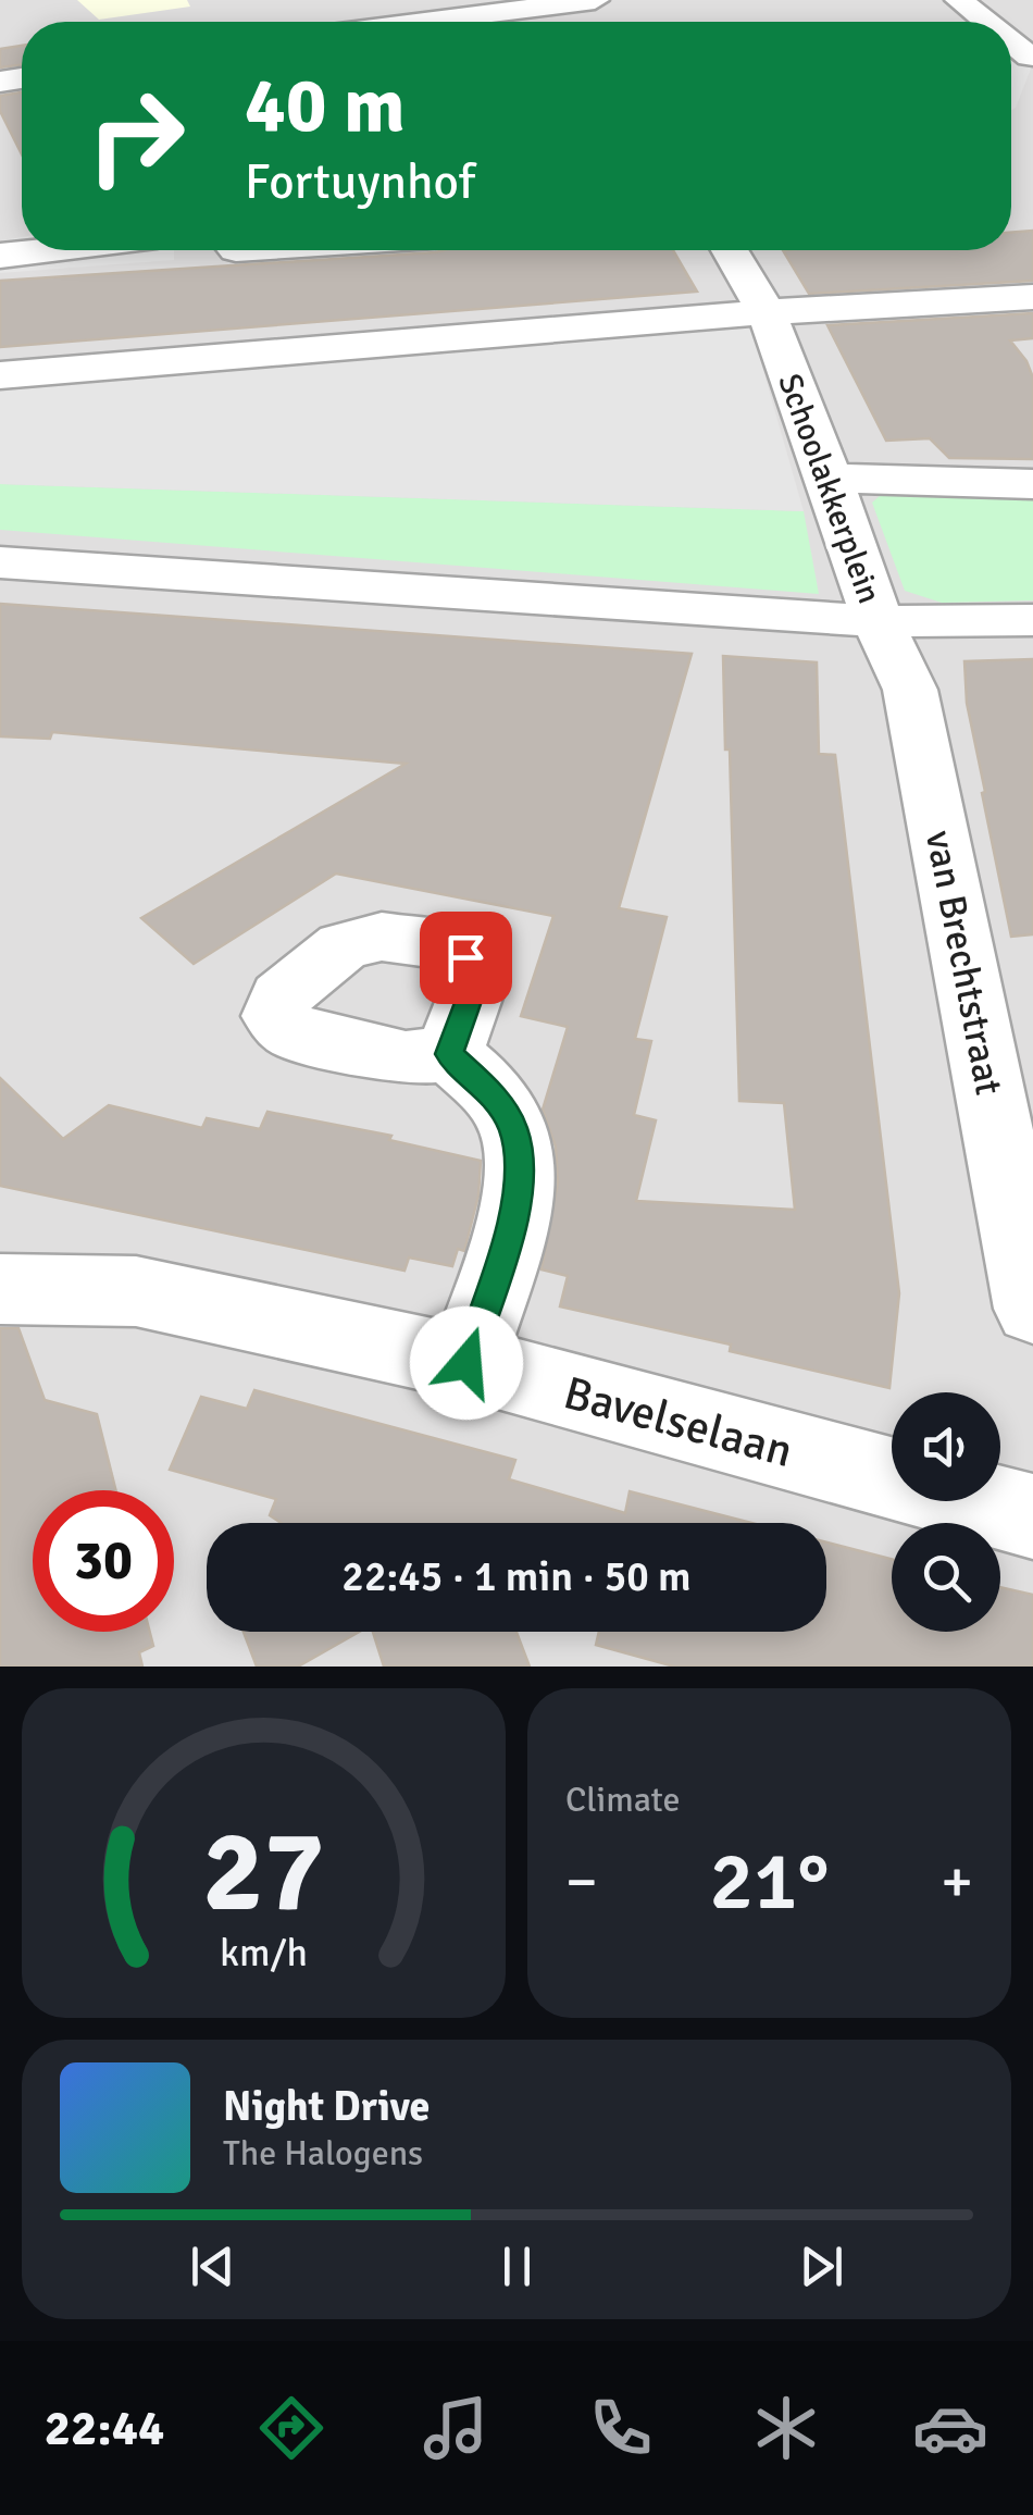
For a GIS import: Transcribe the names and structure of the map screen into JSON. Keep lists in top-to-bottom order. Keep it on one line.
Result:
{"streets":{"street":["Schoolakkerplein","van Brechtstraat","Bavelselaan"]},"crossings":[["Schoolakkerplein","van Brechtstraat"]],"page":{"turn":["40 m","Fortuynhof"],"limit":"30","trip":"22:45 · 1 min · 50 m","tile":"Climate","heat":["−","21°","+"],"song":["Night Drive","The Halogens"],"tabs":"22:44","gauge":["27","km/h"]}}
